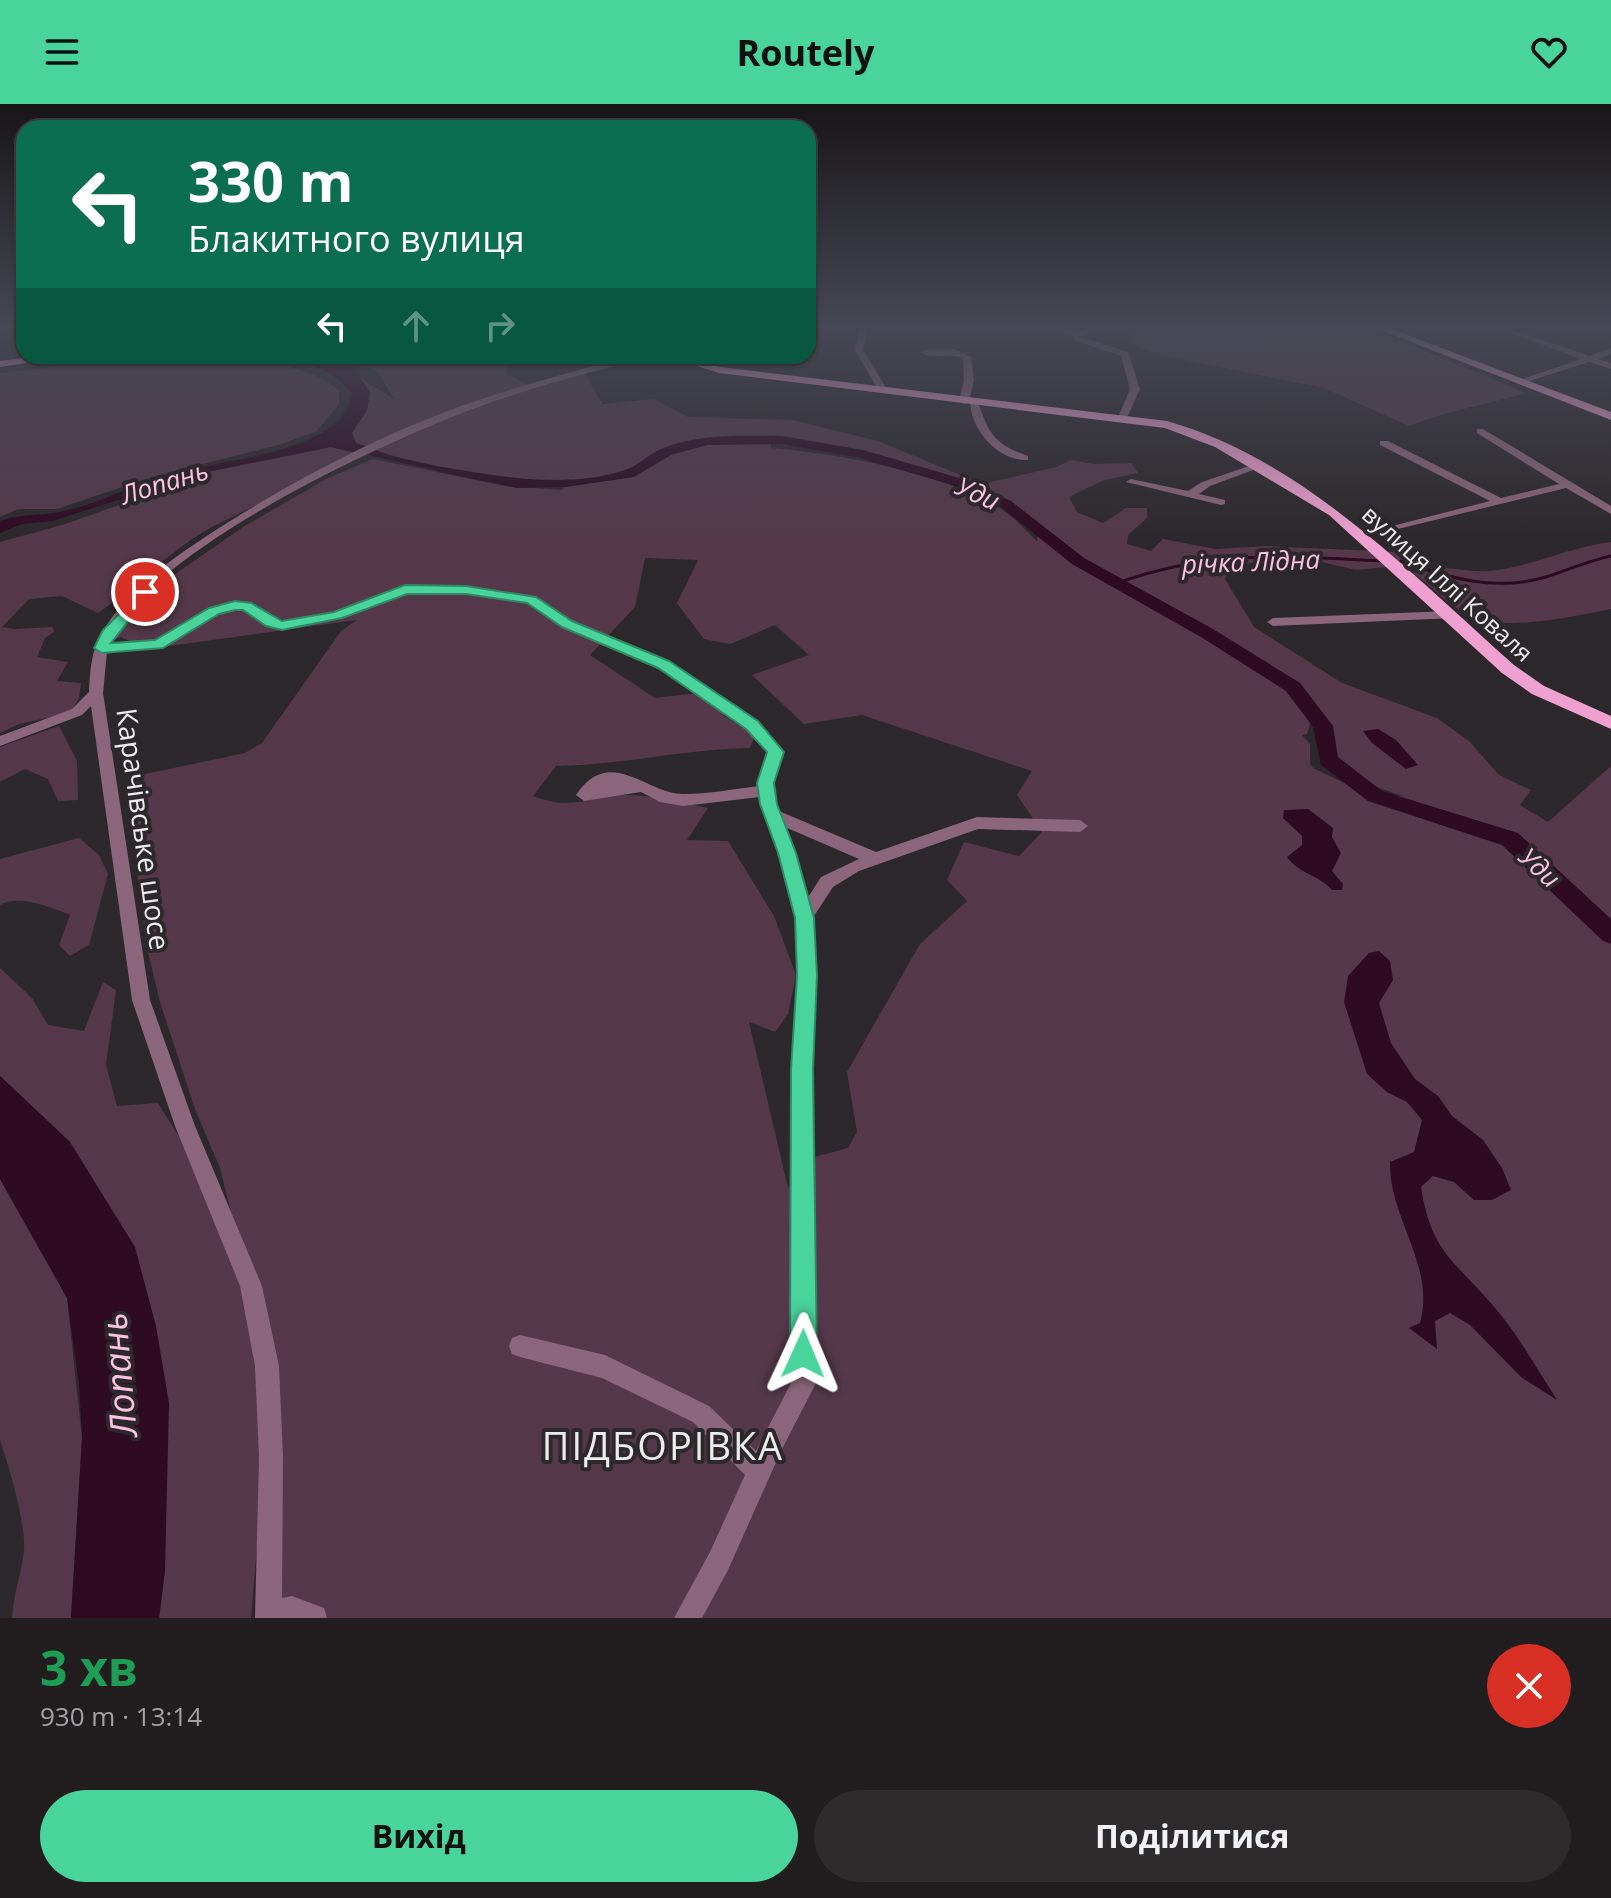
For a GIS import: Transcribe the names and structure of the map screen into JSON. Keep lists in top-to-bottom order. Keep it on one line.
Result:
{"streets":{"main road":["вулиця Іллі Коваля"],"street":["Карачівське шосе"]},"districts":["ПІДБОРІВКА"],"water":["Лопань","Уди","річка Лідна"],"page":{"header":"Routely","turn":["330 m","Блакитного вулиця"],"heading":["3 хв","930 m · 13:14"],"buttons":["Вихід","Поділитися"]}}
